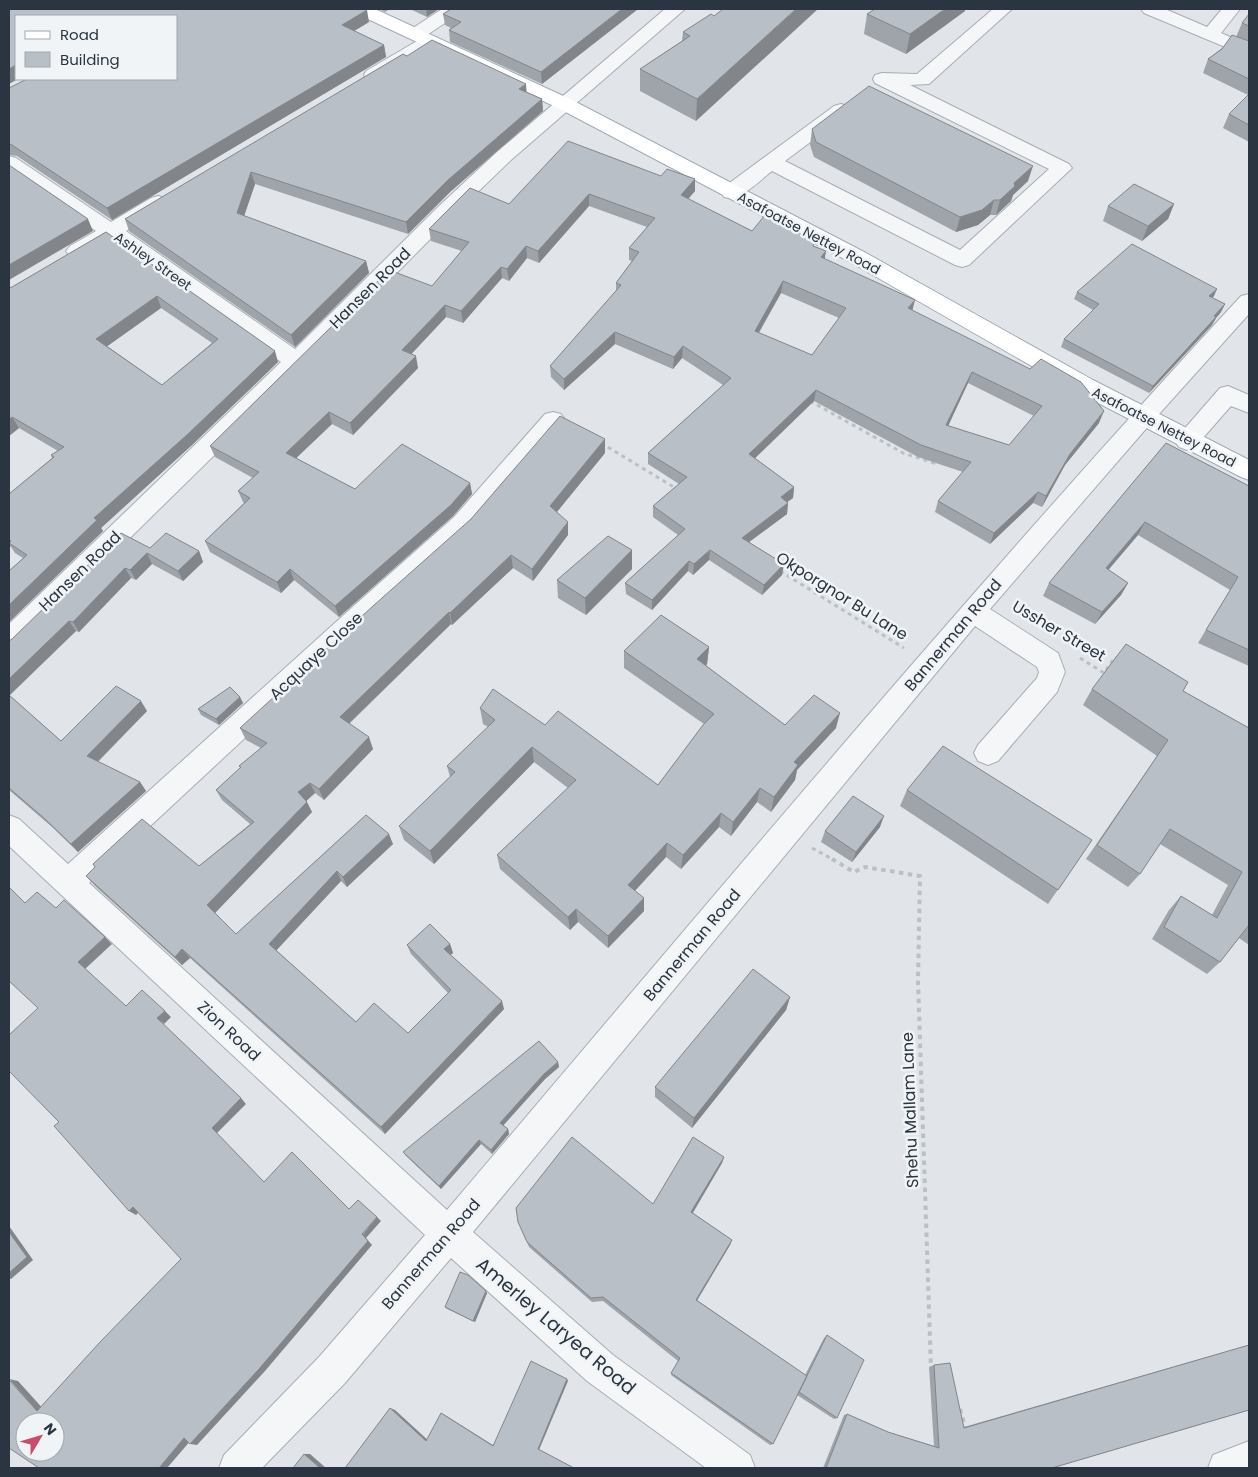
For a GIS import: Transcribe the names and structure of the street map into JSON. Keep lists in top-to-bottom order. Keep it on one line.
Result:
{"streets":{"main road":["Asafoatse Nettey Road"],"street":["Ashley Street","Hansen Road","Bannerman Road","Acquaye Close","Zion Road","Amerley Laryea Road"],"path":["Okporgnor Bu Lane","Ussher Street","Shehu Mallam Lane"]},"crossings":[["Asafoatse Nettey Road","Hansen Road"],["Asafoatse Nettey Road","Bannerman Road"],["Ashley Street","Hansen Road"],["Okporgnor Bu Lane","Bannerman Road"],["Bannerman Road","Zion Road"],["Bannerman Road","Shehu Mallam Lane"],["Bannerman Road","Amerley Laryea Road"],["Acquaye Close","Zion Road"],["Zion Road","Amerley Laryea Road"]],"legend":["Road","Building"],"north":"top right"}
